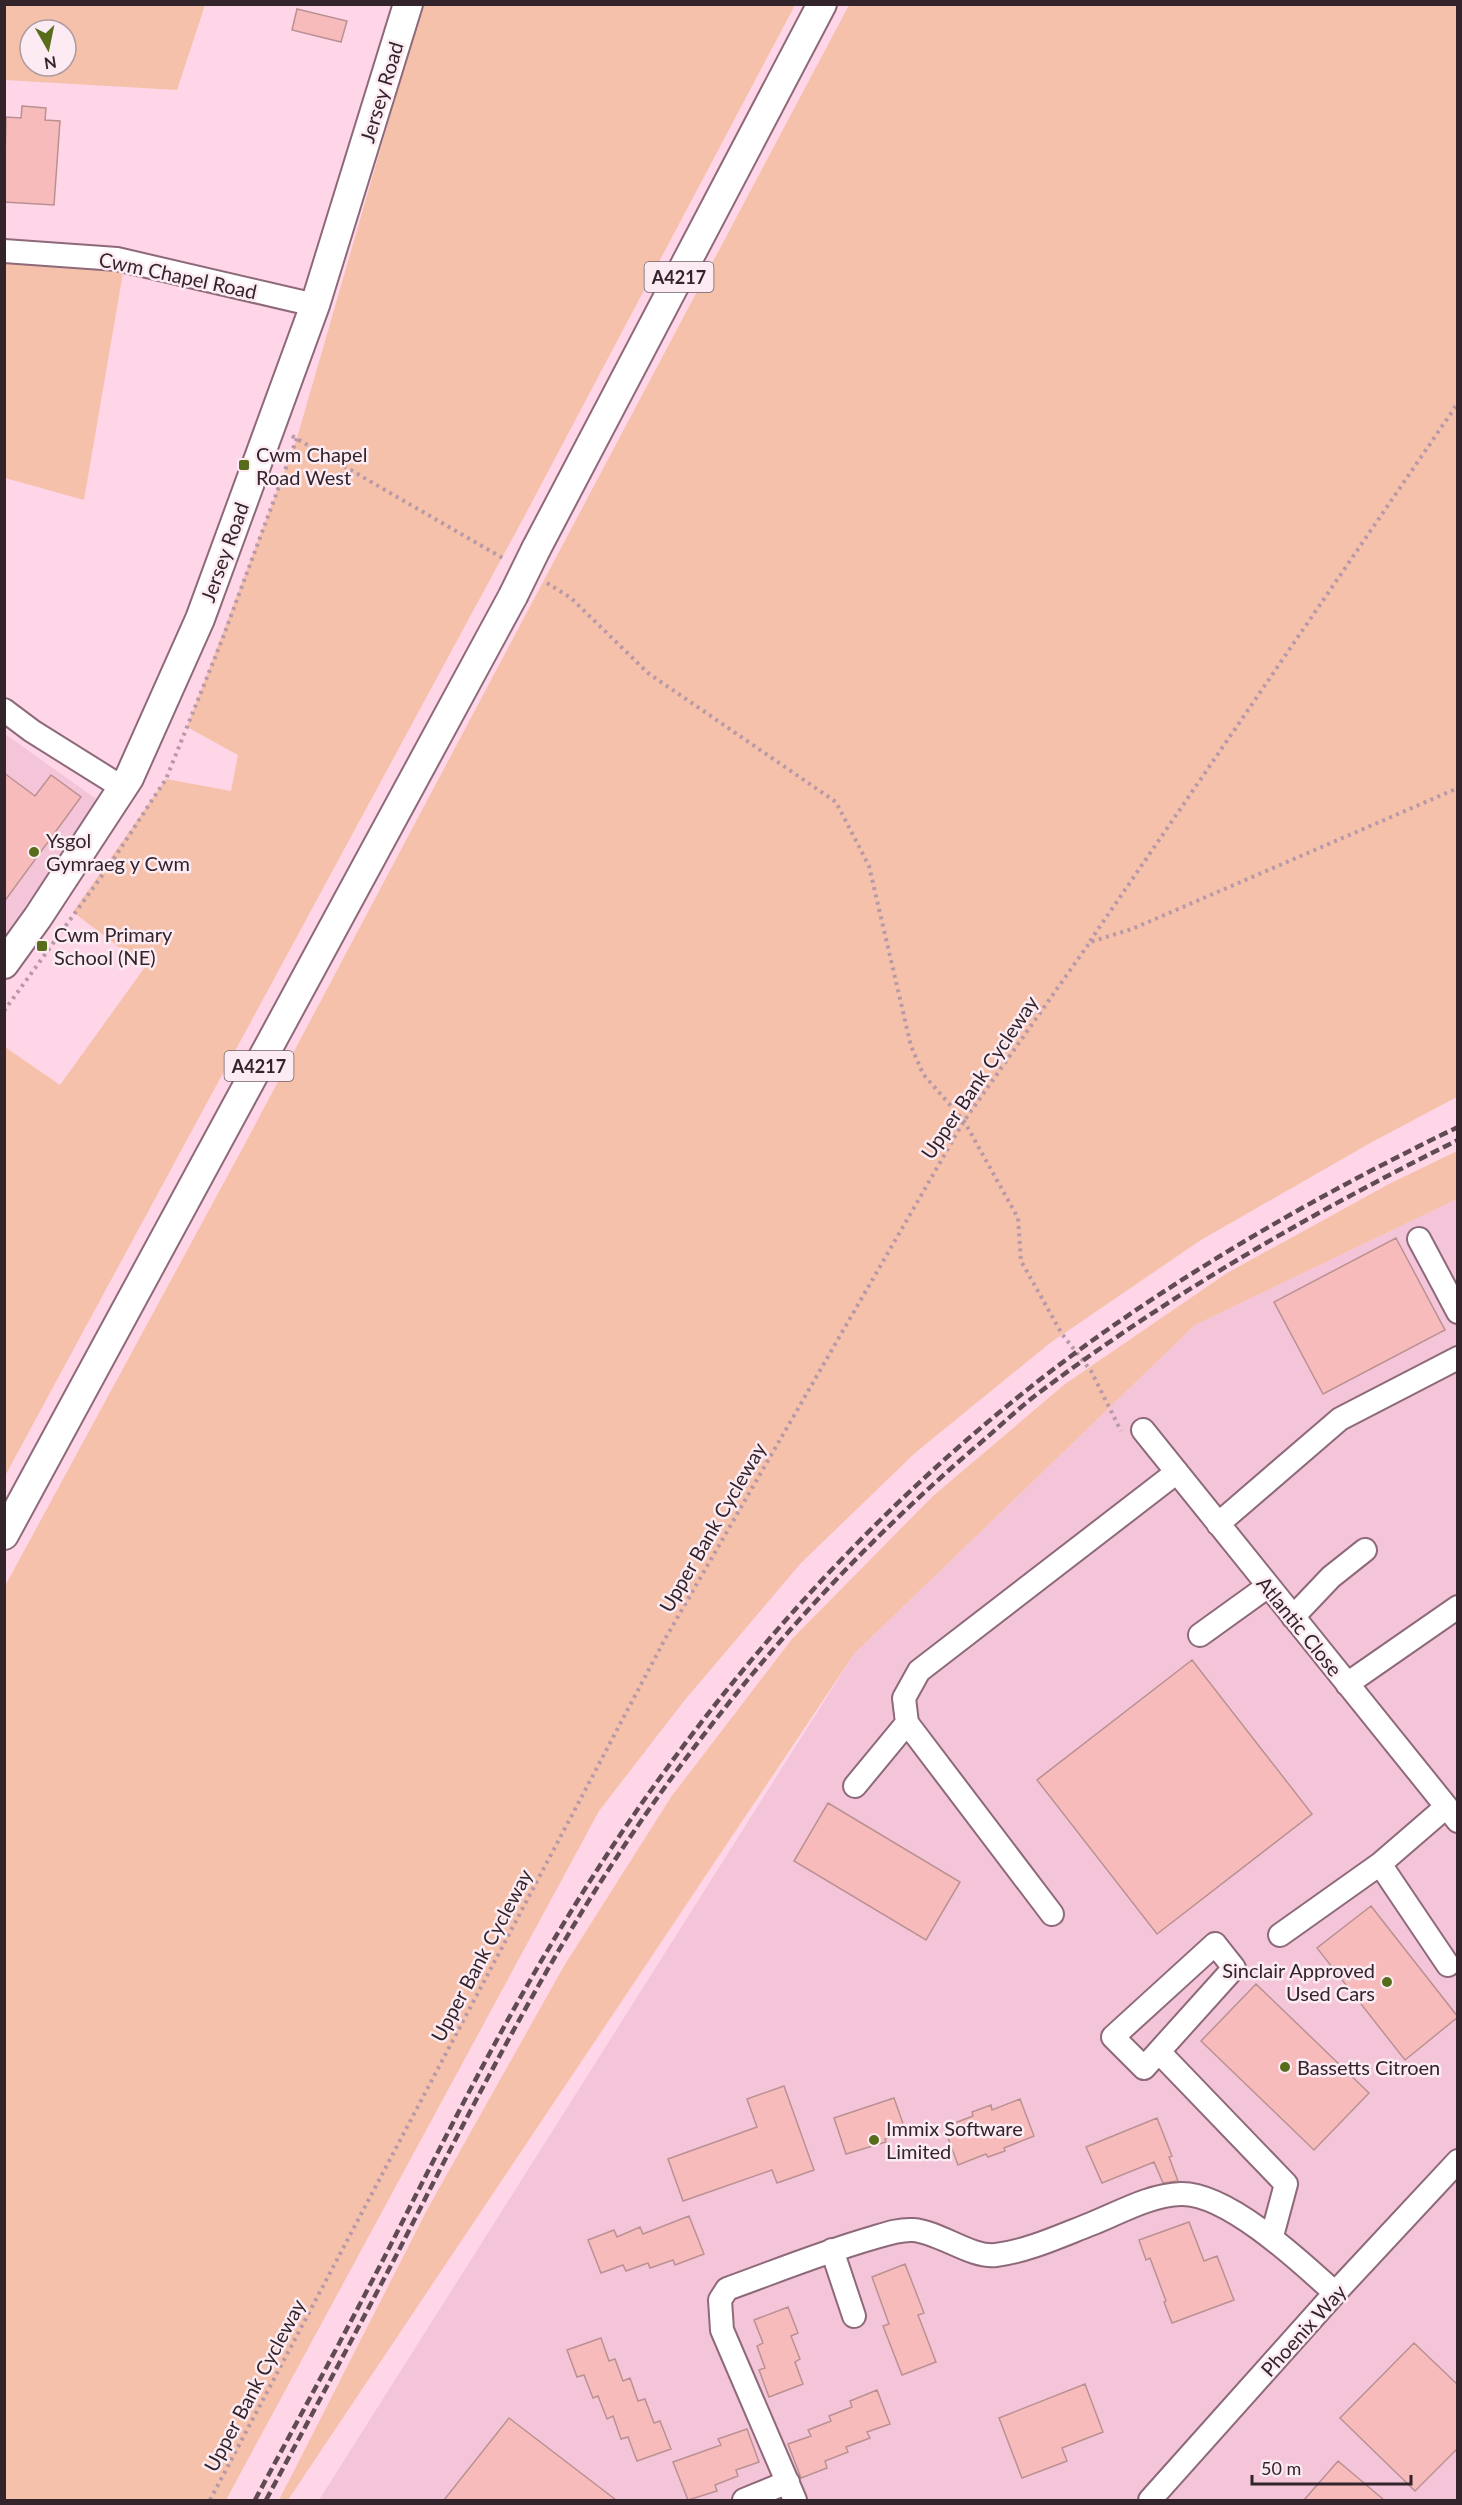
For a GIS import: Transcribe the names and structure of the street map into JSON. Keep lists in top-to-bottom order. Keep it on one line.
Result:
{"streets":{"main road":["Jersey Road","A4217"],"street":["Cwm Chapel Road","Atlantic Close","Phoenix Way"],"path":["Upper Bank Cycleway"]},"crossings":[["Jersey Road","Cwm Chapel Road"]],"places":{"transit":["Cwm Chapel Road West","Cwm Primary School (NE)"],"other":["Ysgol Gymraeg y Cwm","Sinclair Approved Used Cars","Bassetts Citroen","Immix Software Limited"]},"scale_bar":"50 m","north":"bottom"}
